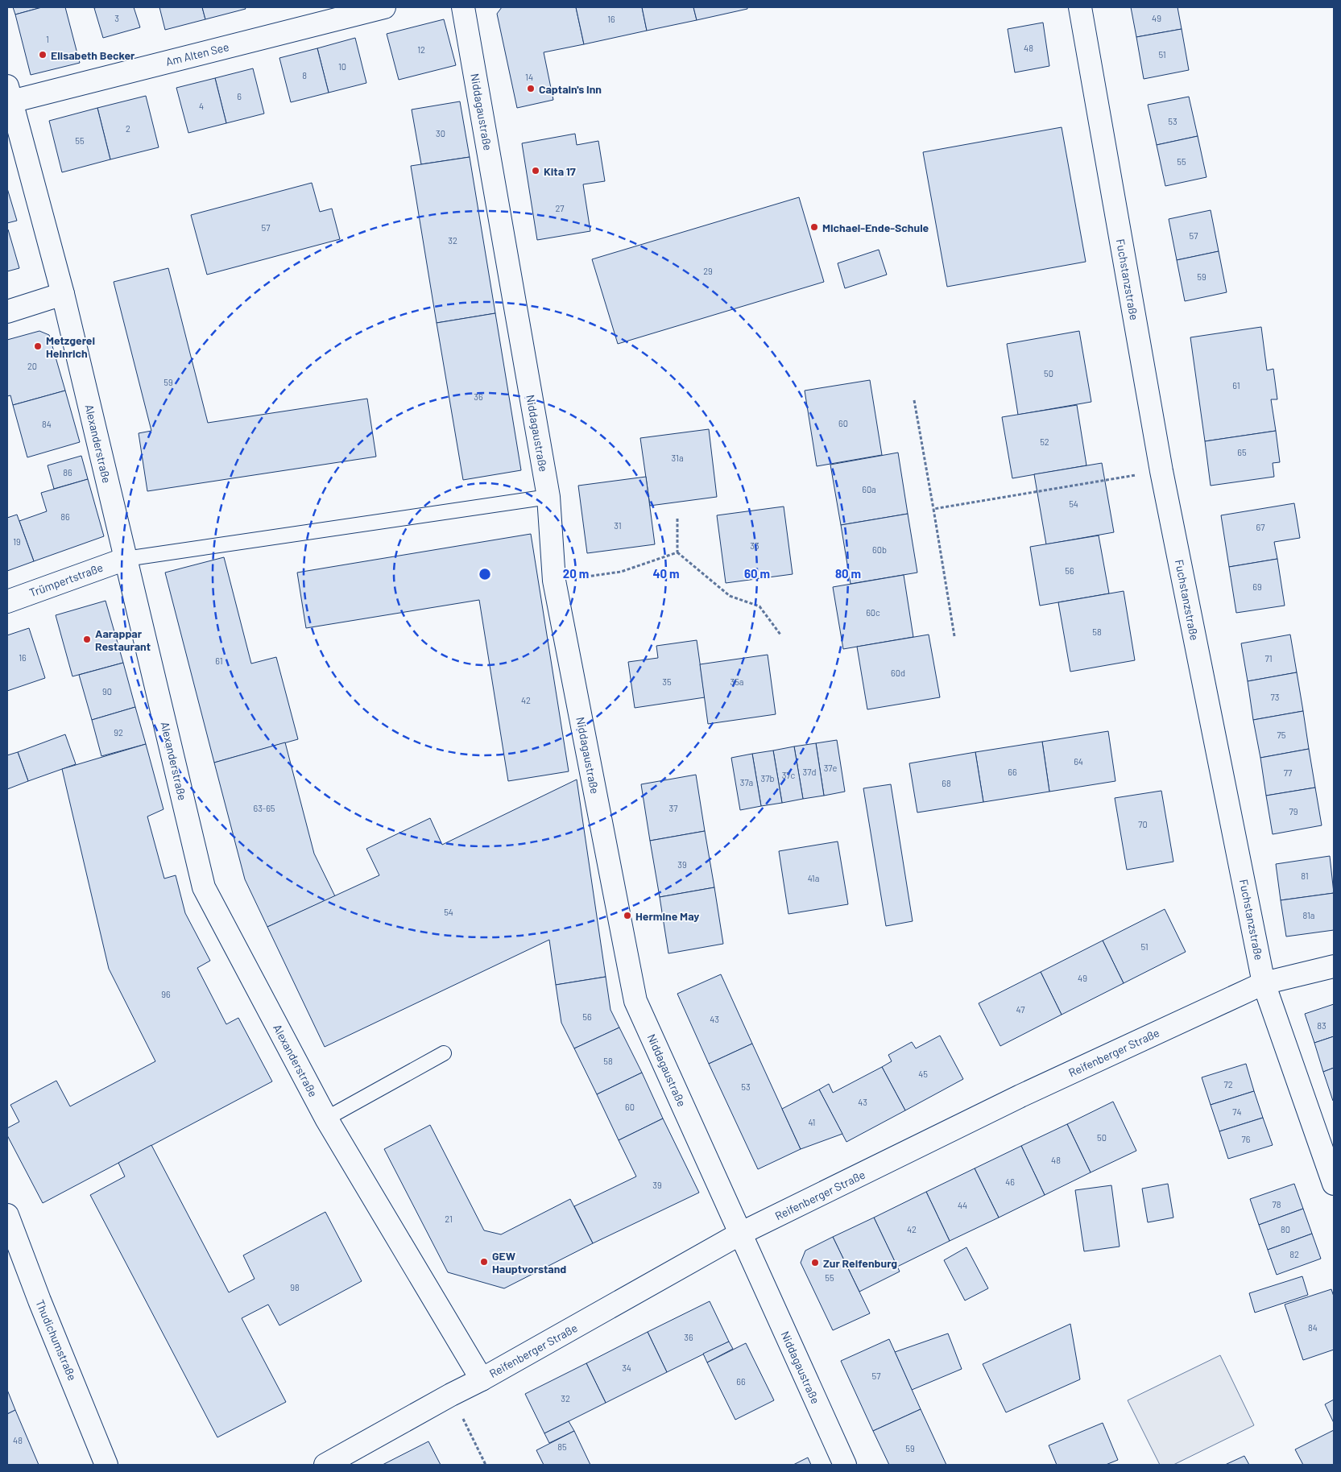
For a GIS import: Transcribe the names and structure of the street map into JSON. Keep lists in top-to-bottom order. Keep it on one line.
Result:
{"streets":{"street":["Am Alten See","Niddagaustraße","Fuchstanzstraße","Alexanderstraße","Trümpertstraße","Reifenberger Straße","Thudichumstraße"]},"crossings":[["Am Alten See","Alexanderstraße"],["Niddagaustraße","Reifenberger Straße"],["Fuchstanzstraße","Reifenberger Straße"],["Alexanderstraße","Trümpertstraße"],["Alexanderstraße","Reifenberger Straße"]],"places":["Elisabeth Becker","Captain's Inn","Kita 17","Michael-Ende-Schule","Metzgerei Heinrich","Aarappar Restaurant","Hermine May","GEW Hauptvorstand","Zur Reifenburg"],"house_numbers":["3","49","16","1","48","12","51","10","8","14","6","4","53","2","30","55","55","27","57","57","32","29","59","20","50","59","61","36","60","84","52","65","31a","86","60a","54","86","31","67","19","33","60b","56","69","60c","58","16","71","61","60d","35","35a","90","73","42","92","75","64","37e","37d","66","77","37c","37b","37a","68","63-65","37","79","70","39","81","41a","54","81a","51","49","96","47","56","43","83","58","45","72","53","43","60","74","41","50","76","48","46","39","78","44","21","42","80","82","55","98","84","36","34","57","66","32","48","85","59"],"rings":["20 m","40 m","60 m","80 m"]}
